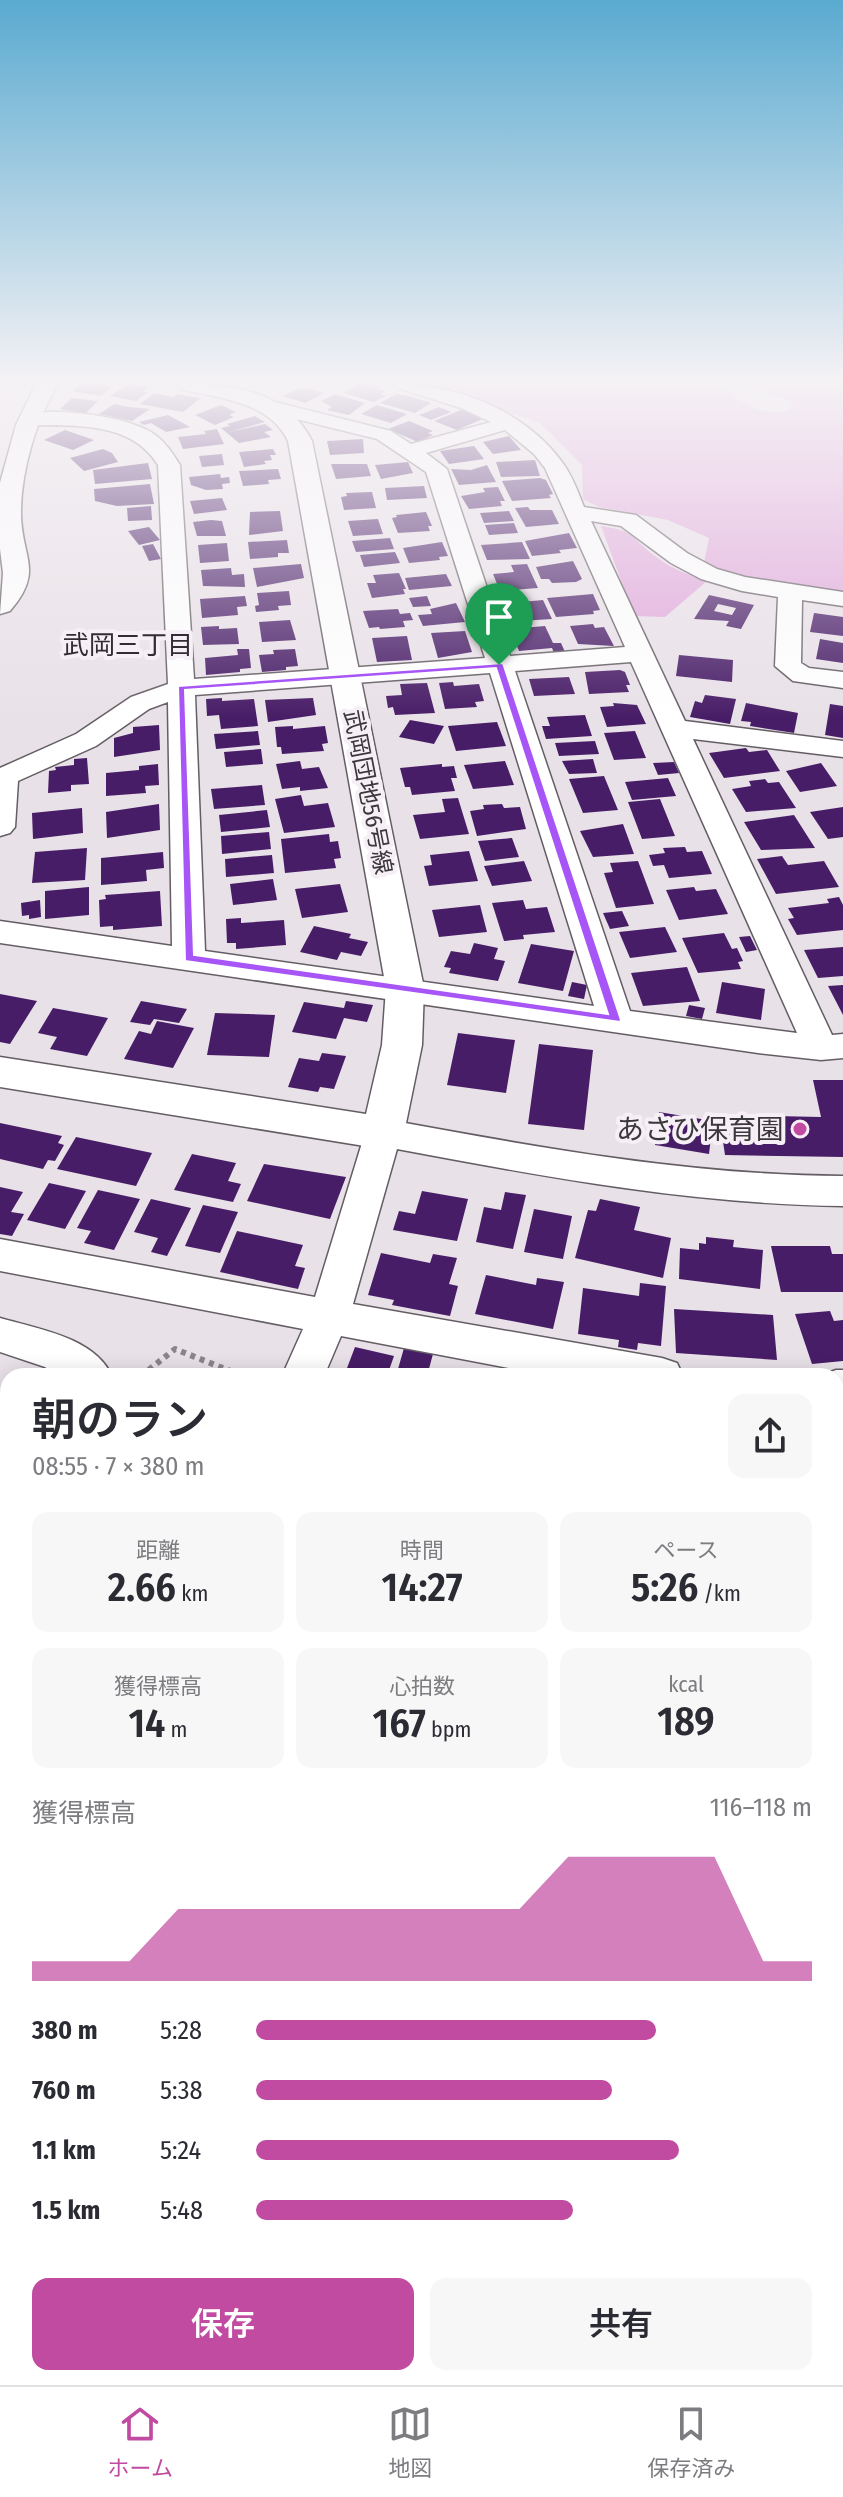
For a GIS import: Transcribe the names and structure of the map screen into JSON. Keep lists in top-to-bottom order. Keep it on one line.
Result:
{"streets":{"street":["武岡団地56号線"]},"districts":["武岡三丁目"],"places":["あさひ保育園"],"page":{"heading":["朝のラン","08:55 · 7 × 380 m"],"stats":[["距離","2.66 km"],["時間","14:27"],["ペース","5:26 /km"],["獲得標高","14 m"],["心拍数","167 bpm"],["kcal","189"]],"chart":["獲得標高","116–118 m"],"list":[{"name":"380 m","note":"5:28"},{"name":"760 m","note":"5:38"},{"name":"1.1 km","note":"5:24"},{"name":"1.5 km","note":"5:48"}],"buttons":["保存","共有"],"tabs":["ホーム","地図","保存済み"]}}
